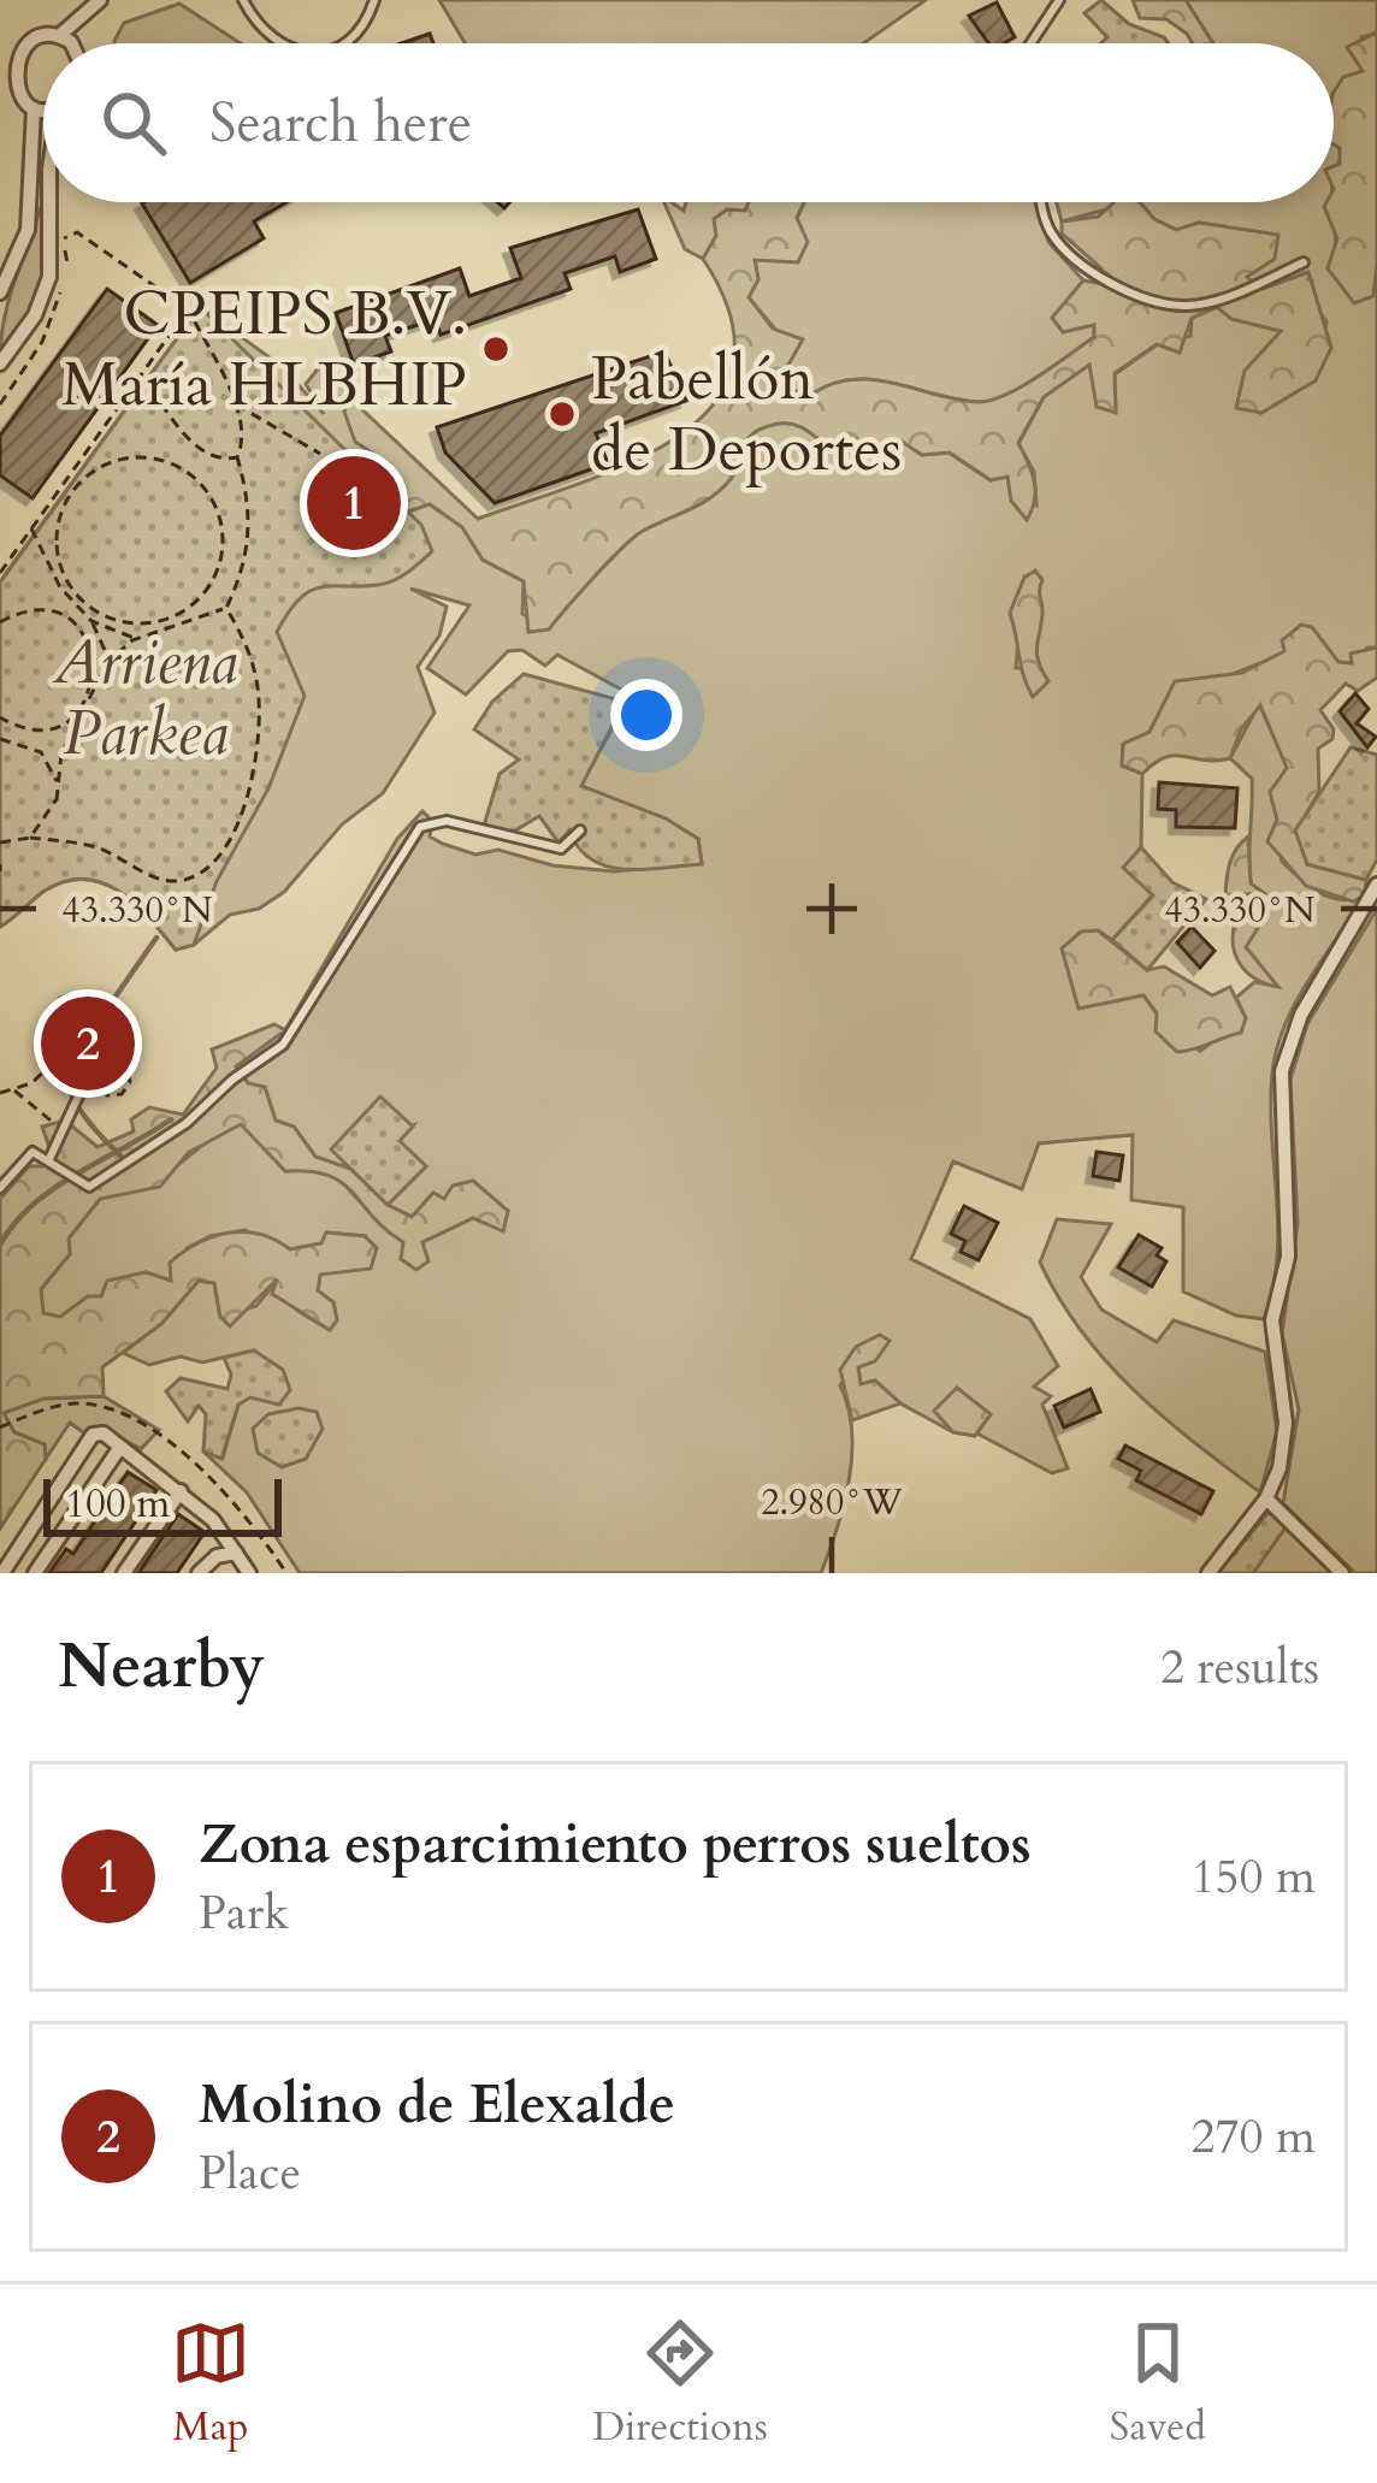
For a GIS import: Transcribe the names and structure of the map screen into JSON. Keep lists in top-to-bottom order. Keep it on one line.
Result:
{"parks":["Arriena Parkea"],"places":["CPEIPS B.V. María HLBHIP","Pabellón de Deportes"],"scale_bar":"100 m","page":{"search":"Search here","pins":["1","2"],"scale":"100 m","heading":["Nearby","2 results"],"list":[{"mark":"1","name":"Zona esparcimiento perros sueltos","note":"Park","value":"150 m"},{"mark":"2","name":"Molino de Elexalde","note":"Place","value":"270 m"}],"nav":["Map","Directions","Saved"]},"coordinates":["43.330°N","2.980°W"]}
